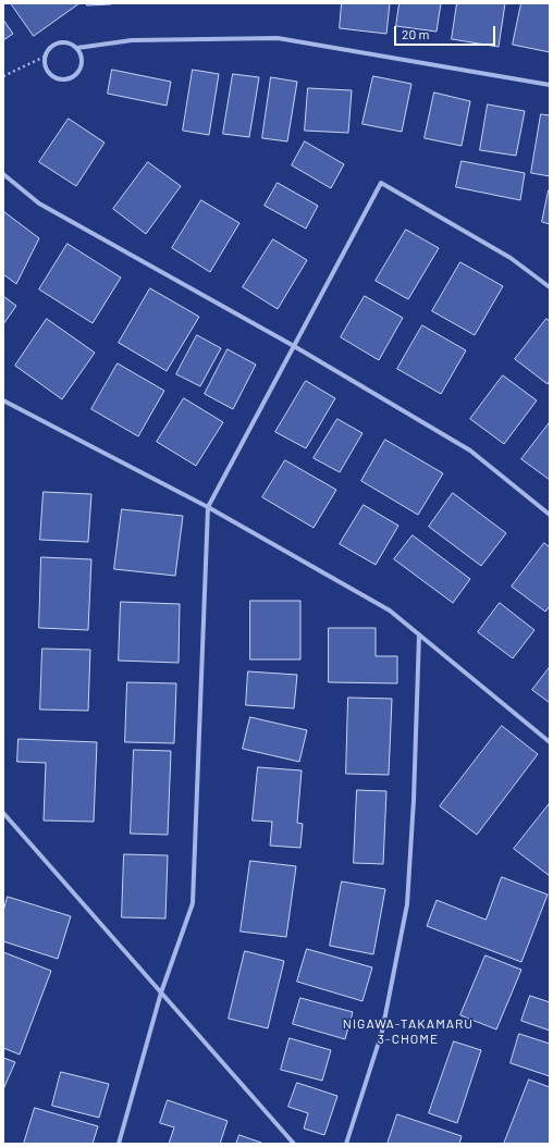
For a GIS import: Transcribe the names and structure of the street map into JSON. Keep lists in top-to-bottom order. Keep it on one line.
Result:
{"districts":["NIGAWA-TAKAMARU 3-CHOME"],"scale_bar":"20 m"}
